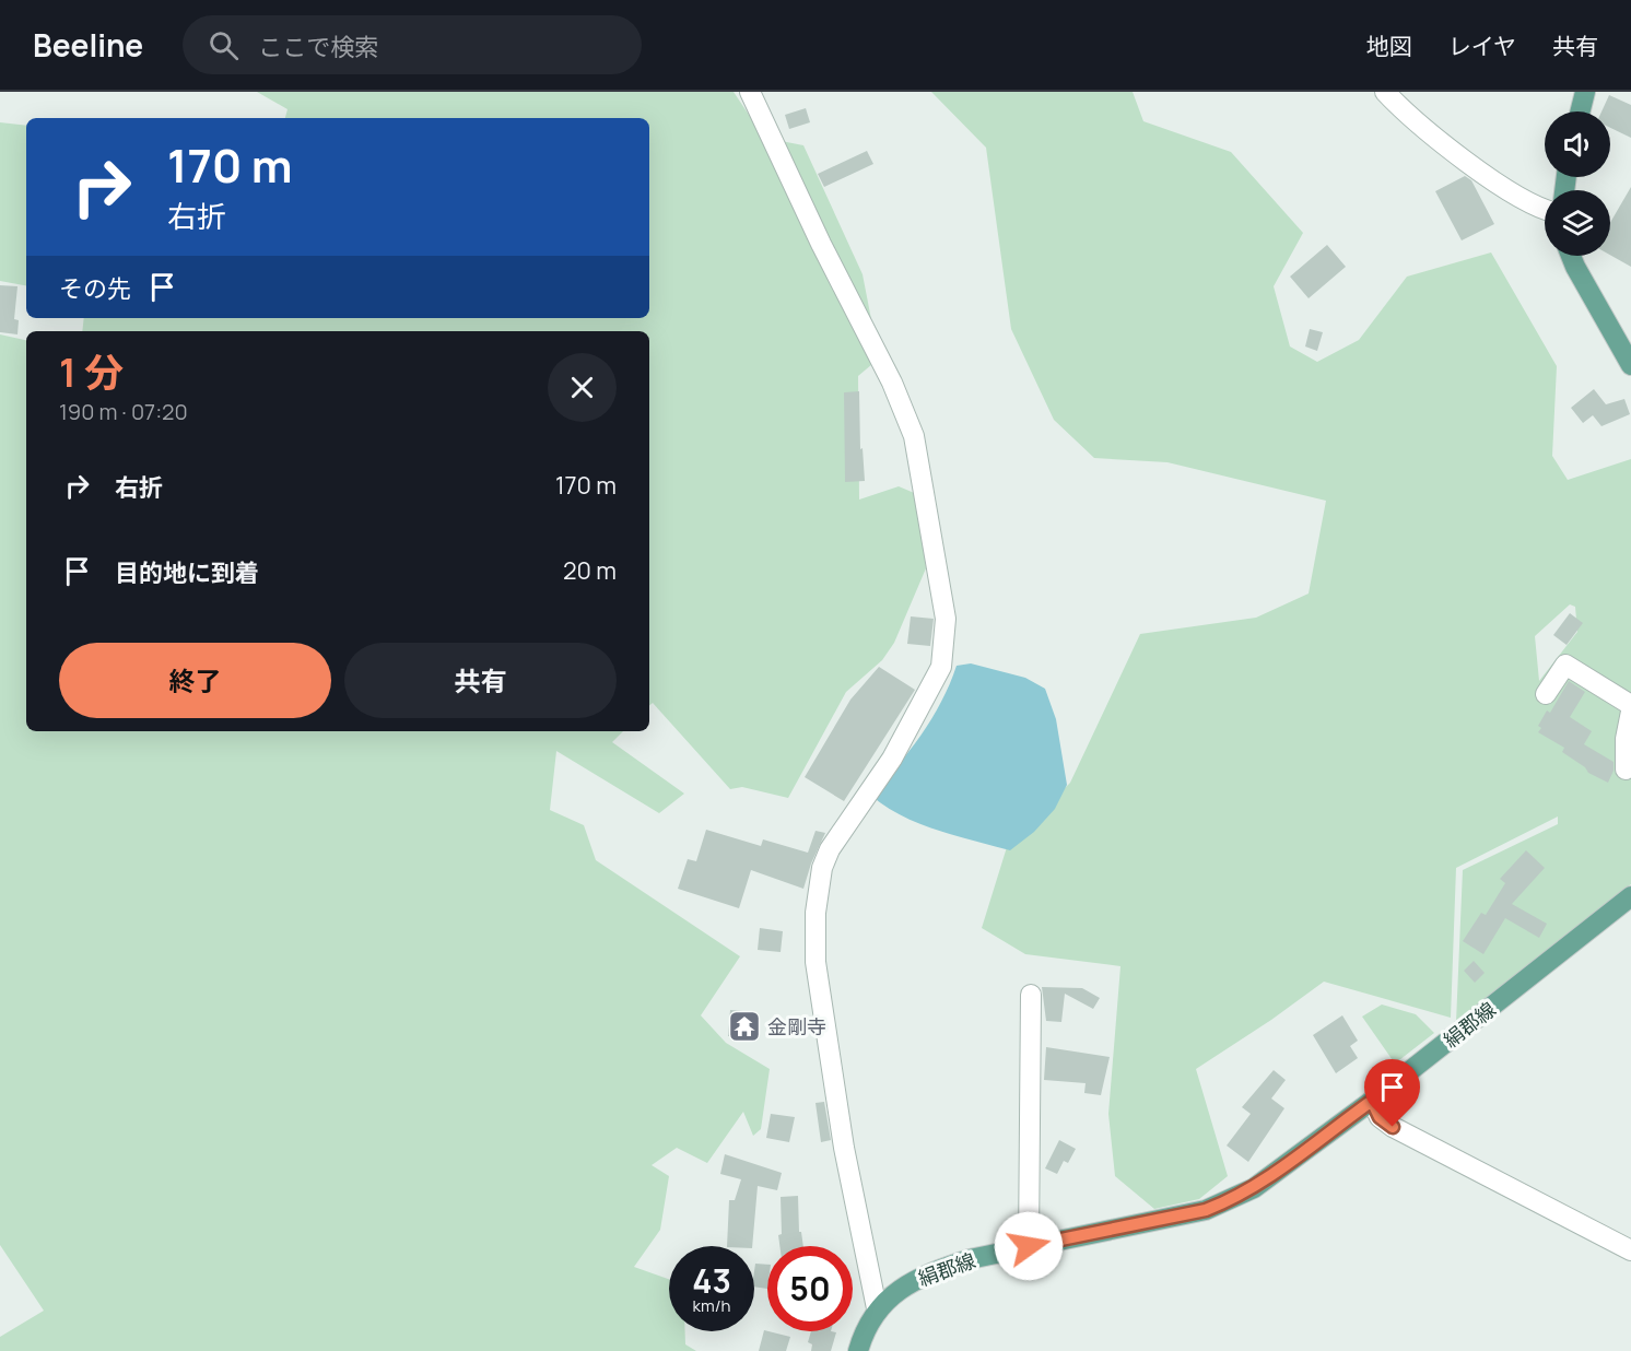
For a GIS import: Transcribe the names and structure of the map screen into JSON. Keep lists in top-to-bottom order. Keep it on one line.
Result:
{"streets":{"main road":["絹郡線"]},"places":{"temple":["金剛寺"]},"page":{"header":"Beeline","search":"ここで検索","nav":["地図","レイヤ","共有"],"turn":["170 m","右折"],"then":"その先","heading":["1 分","190 m · 07:20"],"list":[{"name":"右折","value":"170 m"},{"name":"目的地に到着","value":"20 m"}],"buttons":["終了","共有"],"speed":"43 km/h","limit":"50"}}
